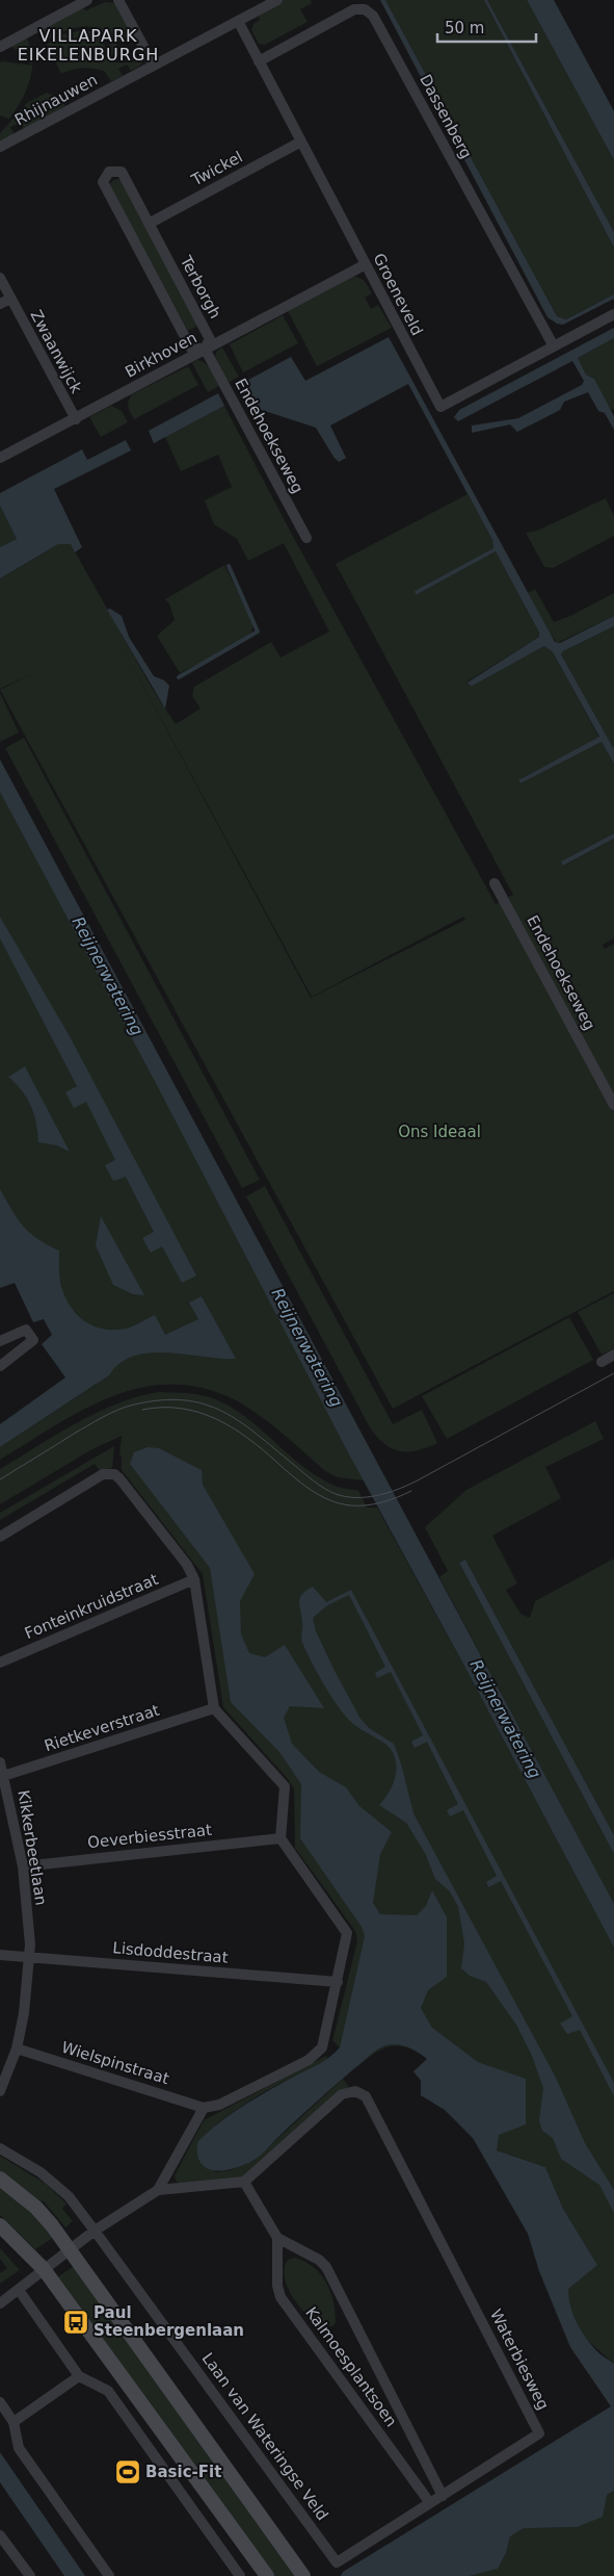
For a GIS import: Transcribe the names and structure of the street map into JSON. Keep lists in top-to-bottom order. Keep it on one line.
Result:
{"streets":{"street":["Rhijnauwen","Dassenberg","Twickel","Terborgh","Groeneveld","Zwaanwijck","Birkhoven","Endehoekseweg","Fonteinkruidstraat","Rietkeverstraat","Oeverbiesstraat","Kikkerbeetlaan","Lisdoddestraat","Wielspinstraat","Waterbiesweg","Kalmoesplantsoen","Laan van Wateringse Veld"]},"crossings":[["Rhijnauwen","Groeneveld"],["Dassenberg","Groeneveld"],["Twickel","Terborgh"],["Twickel","Groeneveld"],["Terborgh","Birkhoven"],["Terborgh","Endehoekseweg"],["Groeneveld","Birkhoven"],["Zwaanwijck","Birkhoven"],["Birkhoven","Endehoekseweg"],["Rietkeverstraat","Kikkerbeetlaan"],["Oeverbiesstraat","Kikkerbeetlaan"],["Kikkerbeetlaan","Lisdoddestraat"],["Kikkerbeetlaan","Wielspinstraat"],["Waterbiesweg","Kalmoesplantsoen"],["Waterbiesweg","Laan van Wateringse Veld"]],"districts":["VILLAPARK EIKELENBURGH"],"water":["Reijnerwatering"],"parks":["Ons Ideaal"],"places":{"bus stop":["Paul Steenbergenlaan"],"sports":["Basic-Fit"]},"scale_bar":"50 m"}
